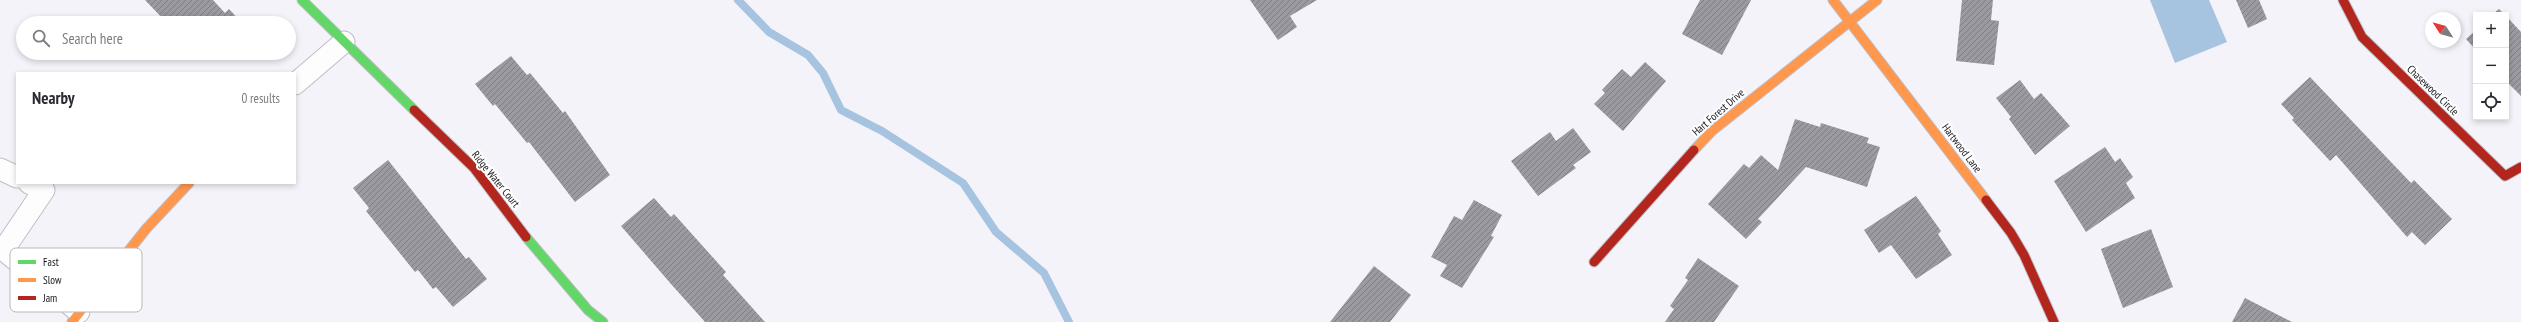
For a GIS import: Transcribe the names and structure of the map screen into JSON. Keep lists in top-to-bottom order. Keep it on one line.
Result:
{"streets":{"street":["Chasewood Circle","Hart Forest Drive","Hartwood Lane","Ridge Water Court"]},"crossings":[["Hart Forest Drive","Hartwood Lane"]],"legend":["Fast","Slow","Jam"],"north":"top left","page":{"map_buttons":["+","−"],"search":"Search here","heading":["Nearby","0 results"]}}
